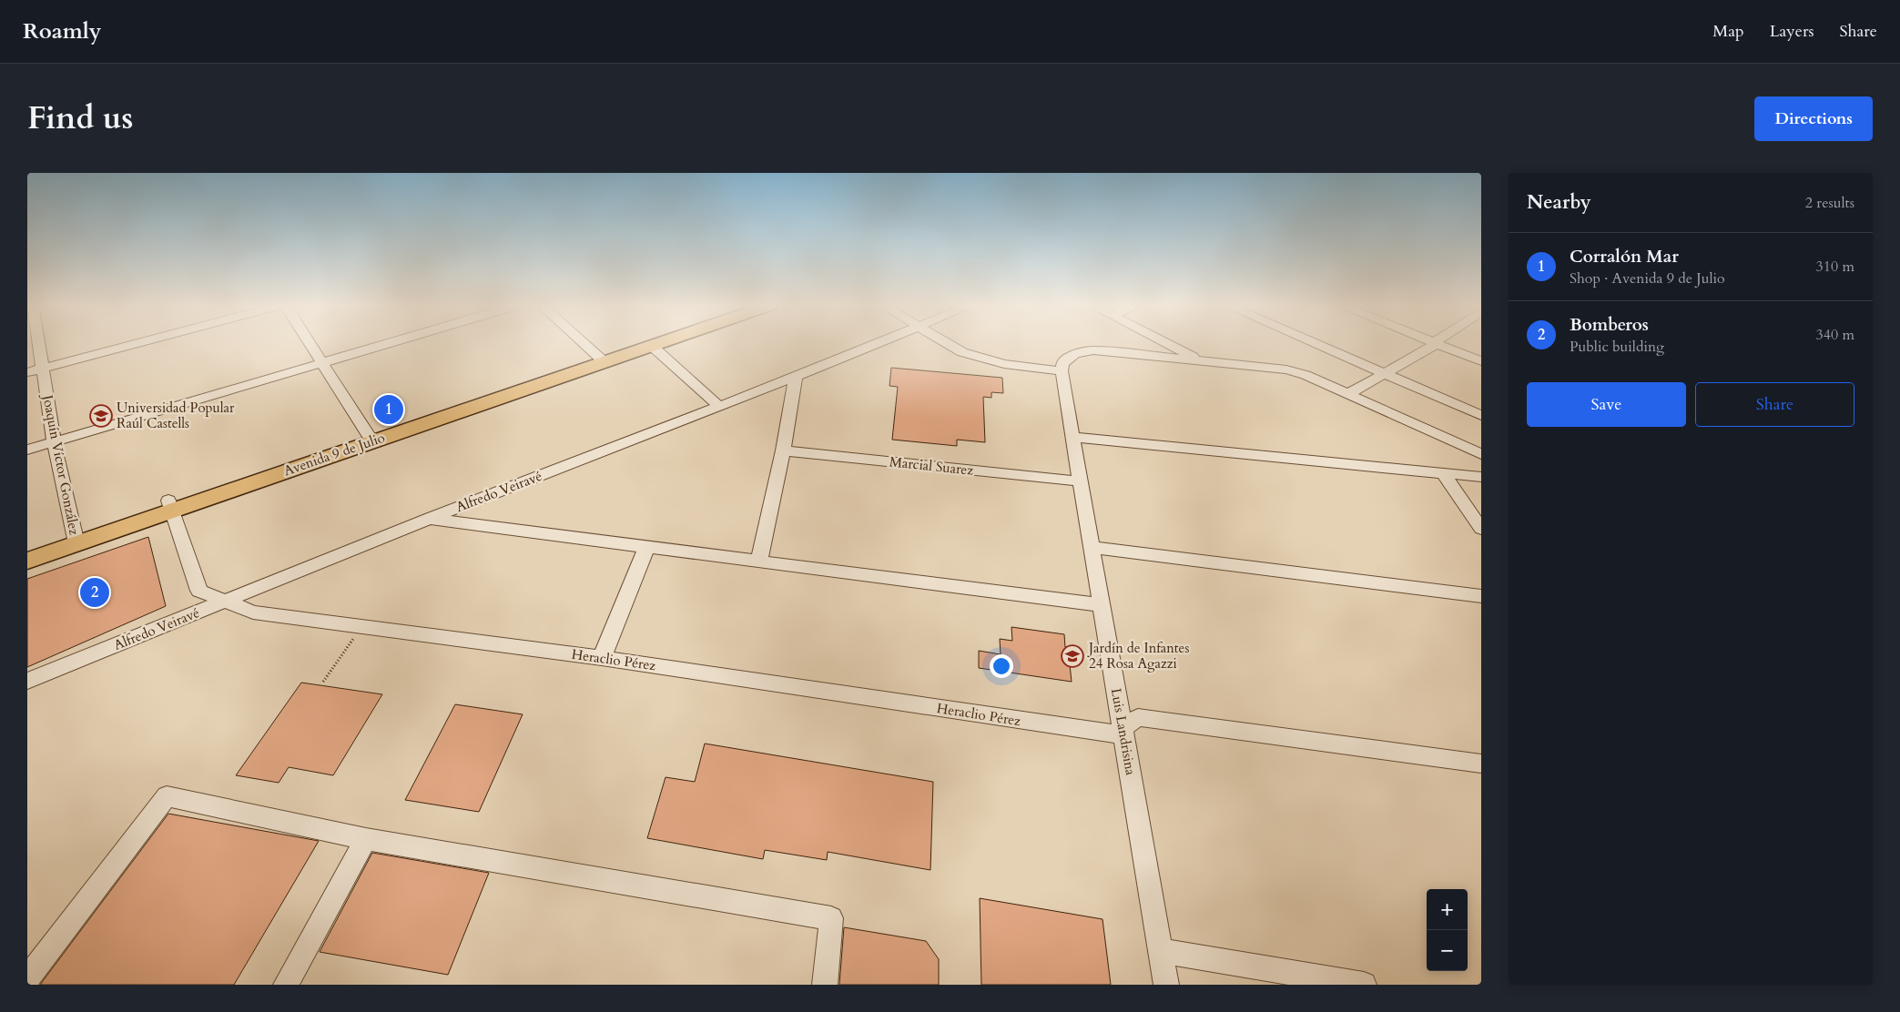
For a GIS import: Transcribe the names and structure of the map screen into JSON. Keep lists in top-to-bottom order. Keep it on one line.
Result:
{"streets":{"main road":["Avenida 9 de Julio"],"street":["Joaquín Víctor González","Marcial Suarez","Alfredo Veiravé","Heraclio Pérez","Luis Landrisina"]},"crossings":[["Avenida 9 de Julio","Joaquín Víctor González"],["Avenida 9 de Julio","Heraclio Pérez"],["Marcial Suarez","Luis Landrisina"],["Alfredo Veiravé","Heraclio Pérez"],["Heraclio Pérez","Luis Landrisina"]],"places":{"school or university":["Universidad Popular Raúl Castells","Jardín de Infantes 24 Rosa Agazzi"]},"page":{"header":"Roamly","nav":["Map","Layers","Share"],"title":"Find us","buttons":["Directions",["Save","Share"]],"heading":["Nearby","2 results"],"list":[{"mark":"1","name":"Corralón Mar","note":"Shop · Avenida 9 de Julio","value":"310 m"},{"mark":"2","name":"Bomberos","note":"Public building","value":"340 m"}],"pins":["1","2"],"map_buttons":["+","−"]}}
